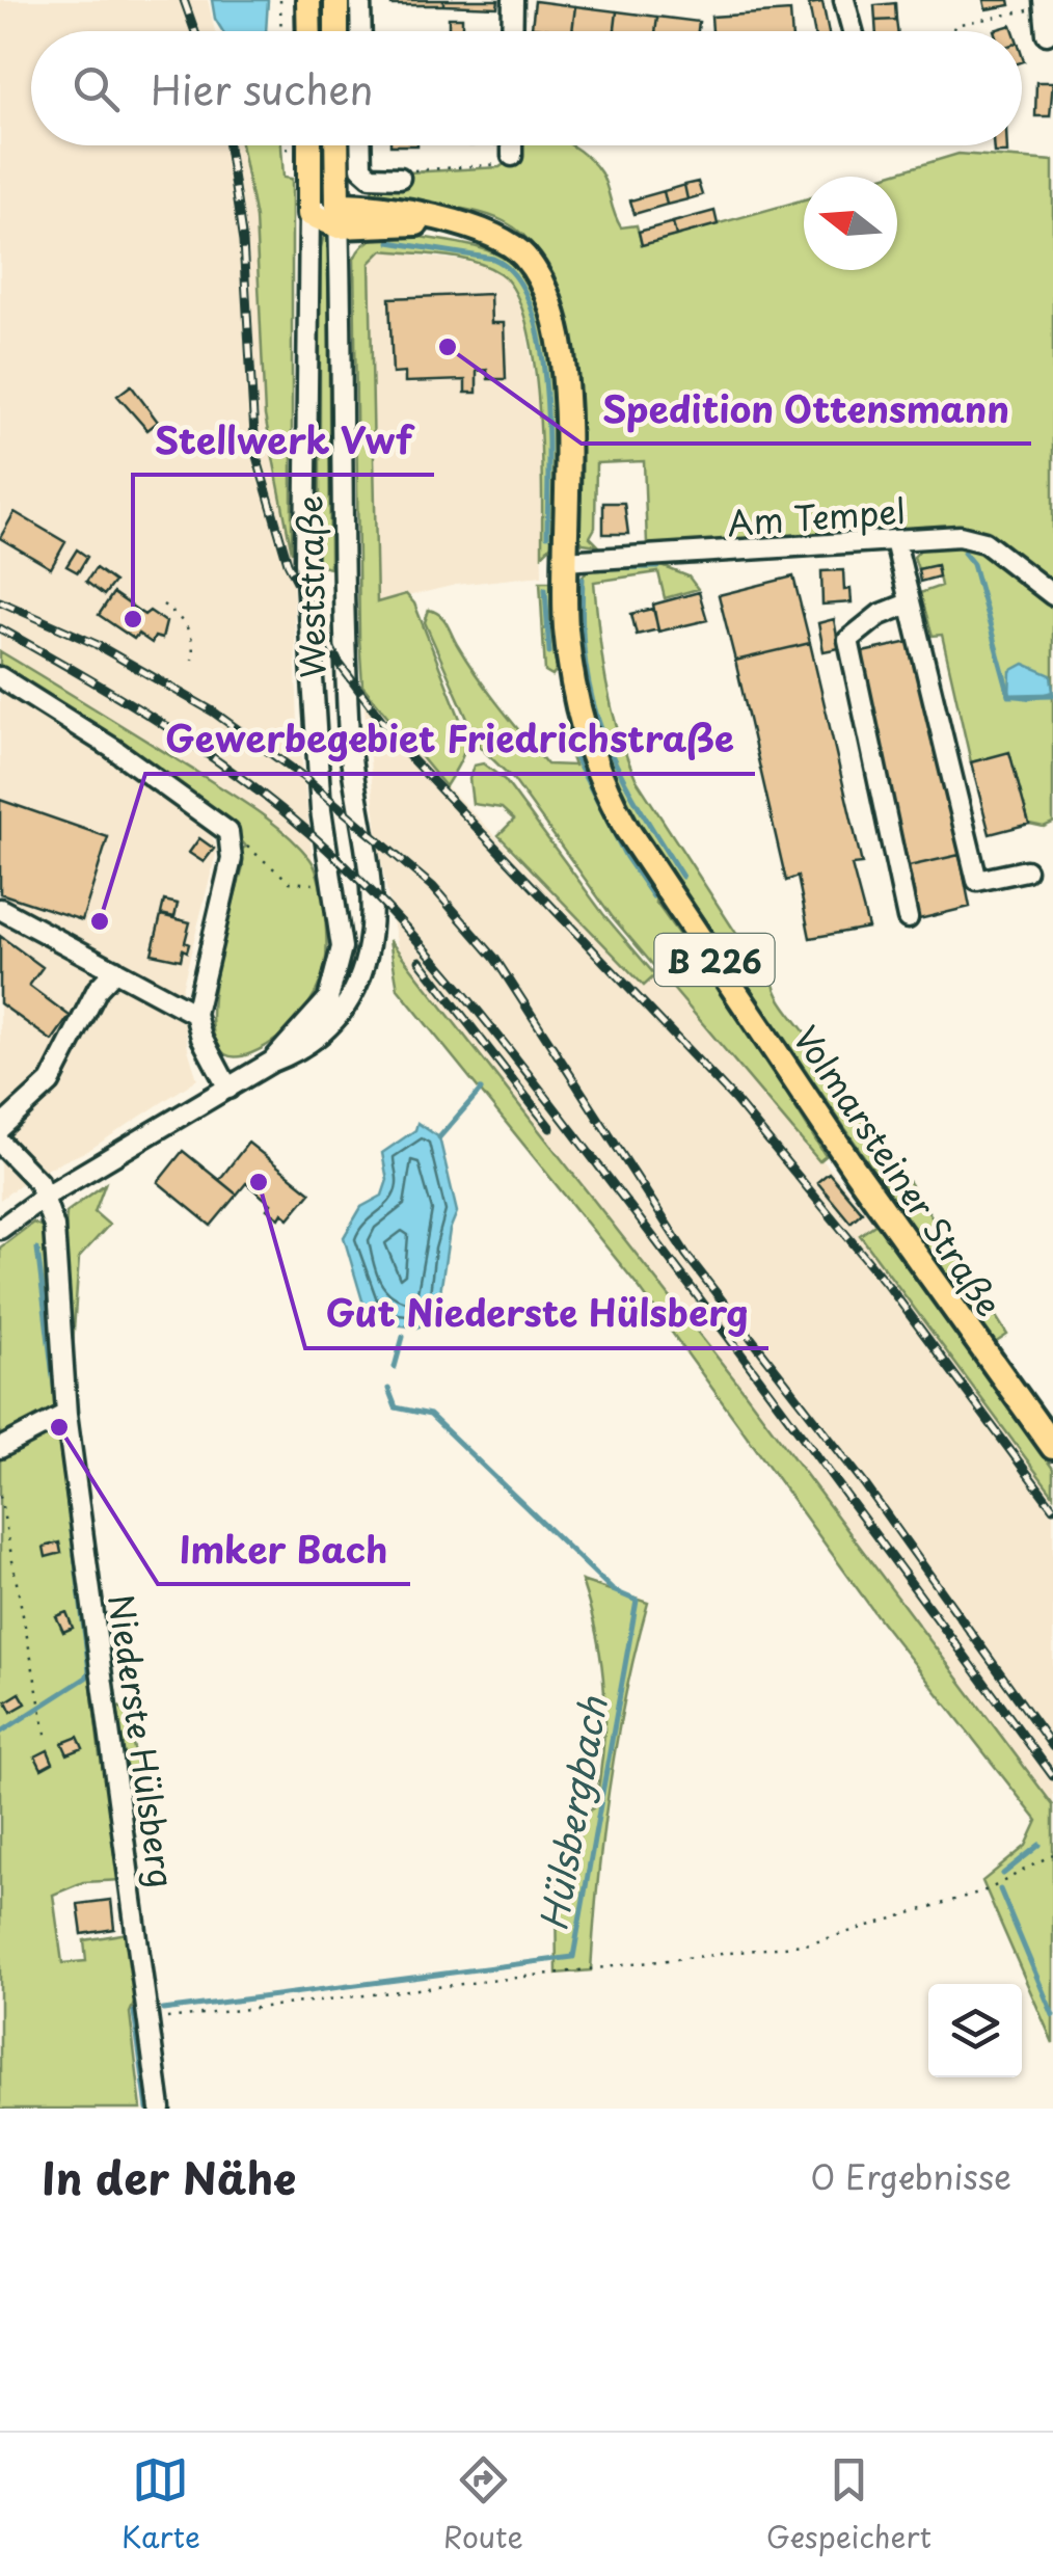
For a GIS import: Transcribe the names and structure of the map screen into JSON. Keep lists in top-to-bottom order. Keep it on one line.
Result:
{"streets":{"main road":["Weststraße","B 226","Volmarsteiner Straße"],"street":["Am Tempel","Niederste Hülsberg"]},"crossings":[["Am Tempel","Volmarsteiner Straße"],["Weststraße","Volmarsteiner Straße"],["Weststraße","Niederste Hülsberg"]],"water":["Hülsbergbach"],"places":["Spedition Ottensmann","Stellwerk Vwf","Gewerbegebiet Friedrichstraße","Gut Niederste Hülsberg","Imker Bach"],"north":"left","page":{"search":"Hier suchen","heading":["In der Nähe","0 Ergebnisse"],"nav":["Karte","Route","Gespeichert"]}}
